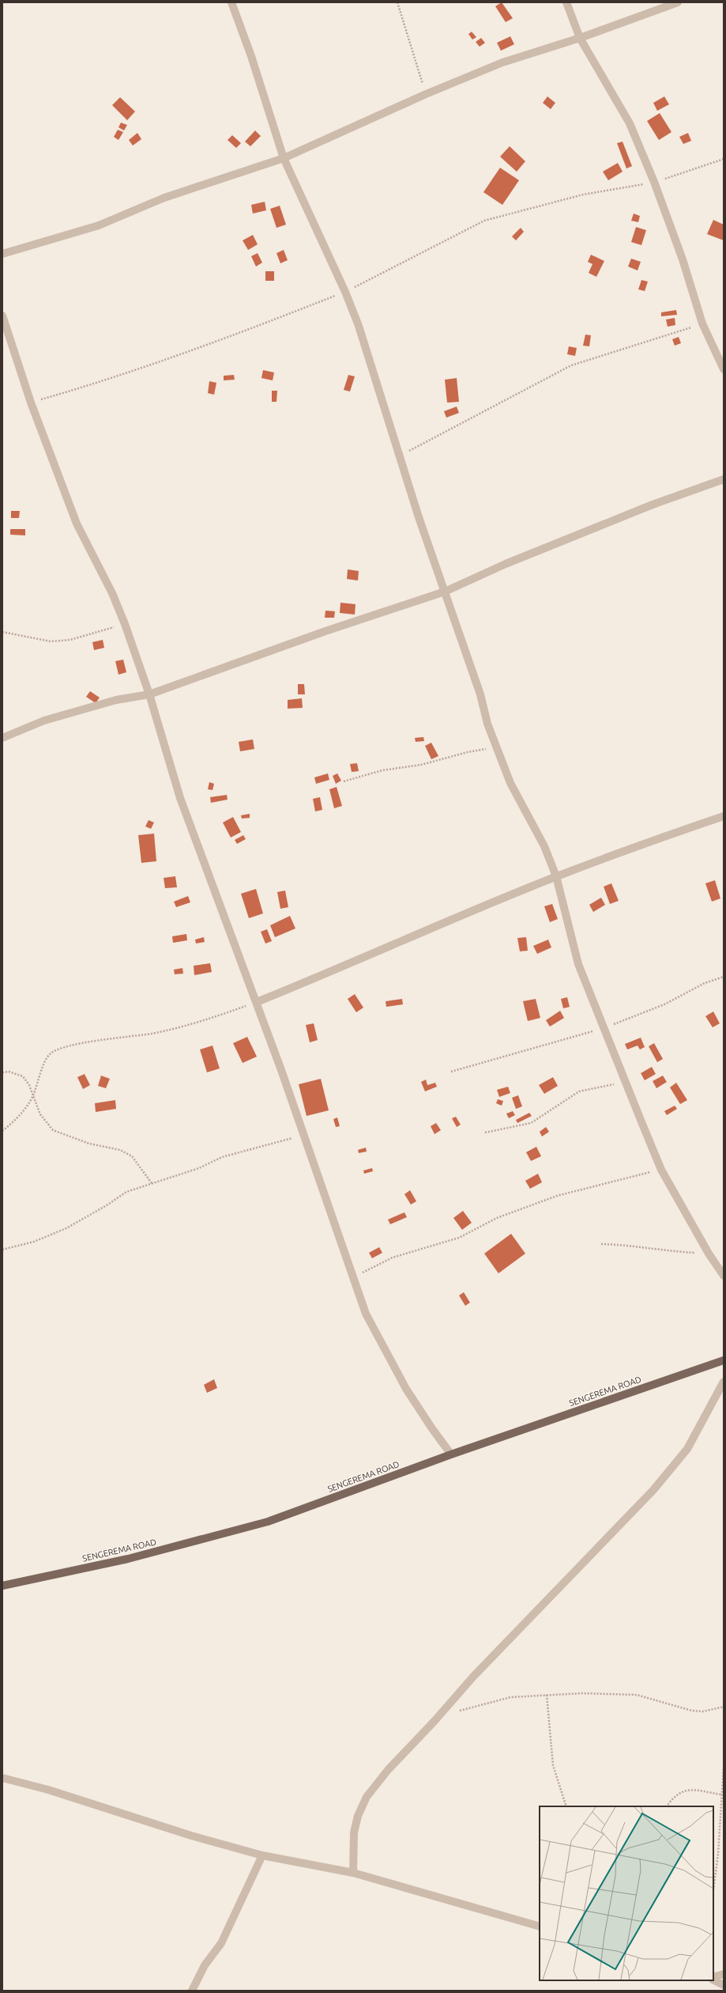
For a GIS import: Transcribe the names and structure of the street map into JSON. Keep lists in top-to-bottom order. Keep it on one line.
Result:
{"streets":{"main road":["SENGEREMA ROAD"]}}
